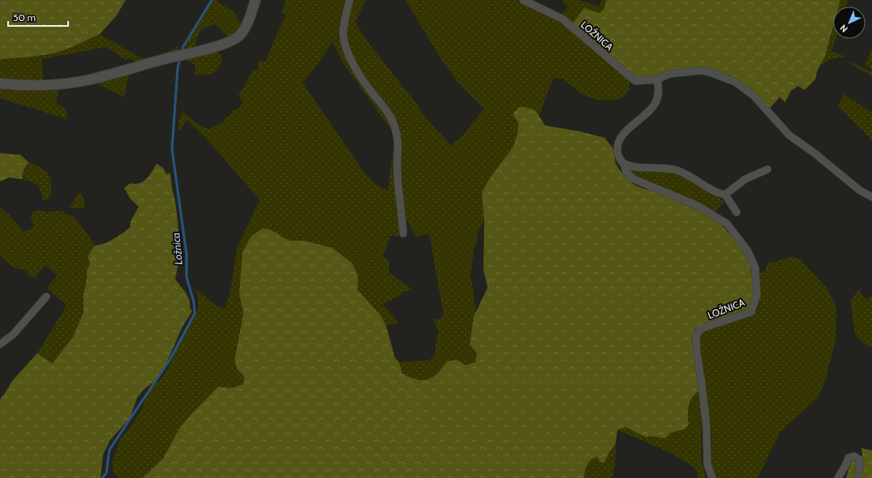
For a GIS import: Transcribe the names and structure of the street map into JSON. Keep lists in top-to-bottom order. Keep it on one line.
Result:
{"streets":{"street":["LOŽNICA"]},"water":["Ložnica"],"scale_bar":"50 m","north":"bottom left"}
